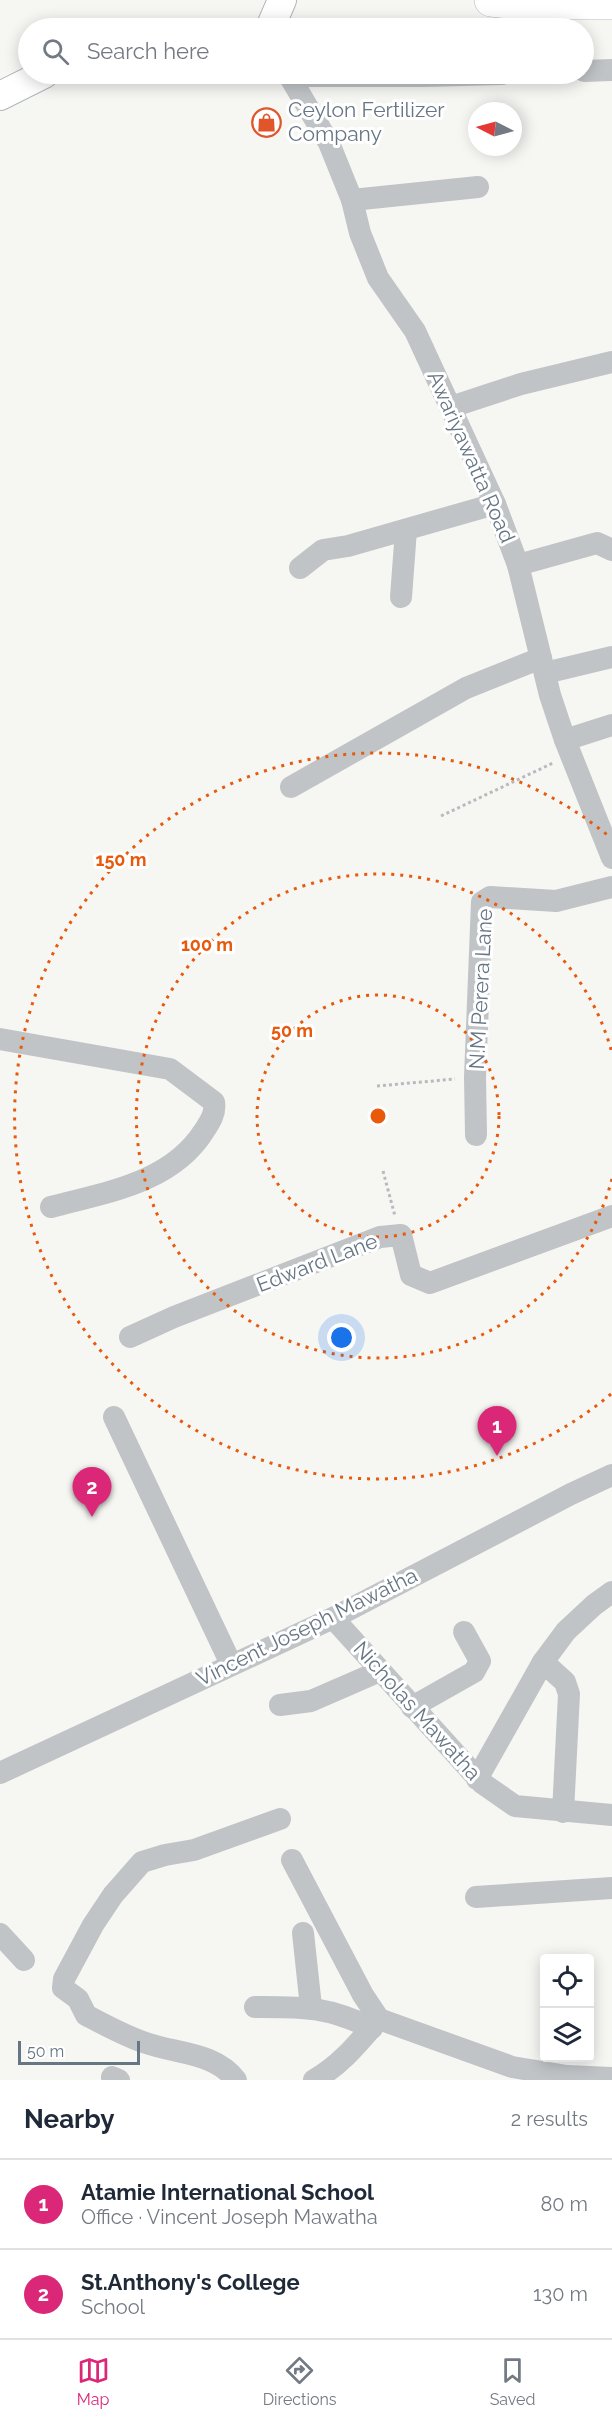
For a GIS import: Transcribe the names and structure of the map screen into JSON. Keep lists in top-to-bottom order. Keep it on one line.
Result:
{"streets":{"street":["Awariyawatta Road","N.M Perera Lane","Edward Lane","Vincent Joseph Mawatha","Nicholas Mawatha"]},"crossings":[["Vincent Joseph Mawatha","Nicholas Mawatha"]],"places":{"shop":["Ceylon Fertilizer Company"]},"scale_bar":"50 m","north":"left","page":{"search":"Search here","pins":["1","2"],"scale":"50 m","heading":["Nearby","2 results"],"list":[{"mark":"1","name":"Atamie International School","note":"Office · Vincent Joseph Mawatha","value":"80 m"},{"mark":"2","name":"St.Anthony's College","note":"School","value":"130 m"}],"nav":["Map","Directions","Saved"]},"rings":["150 m","100 m","50 m"]}
